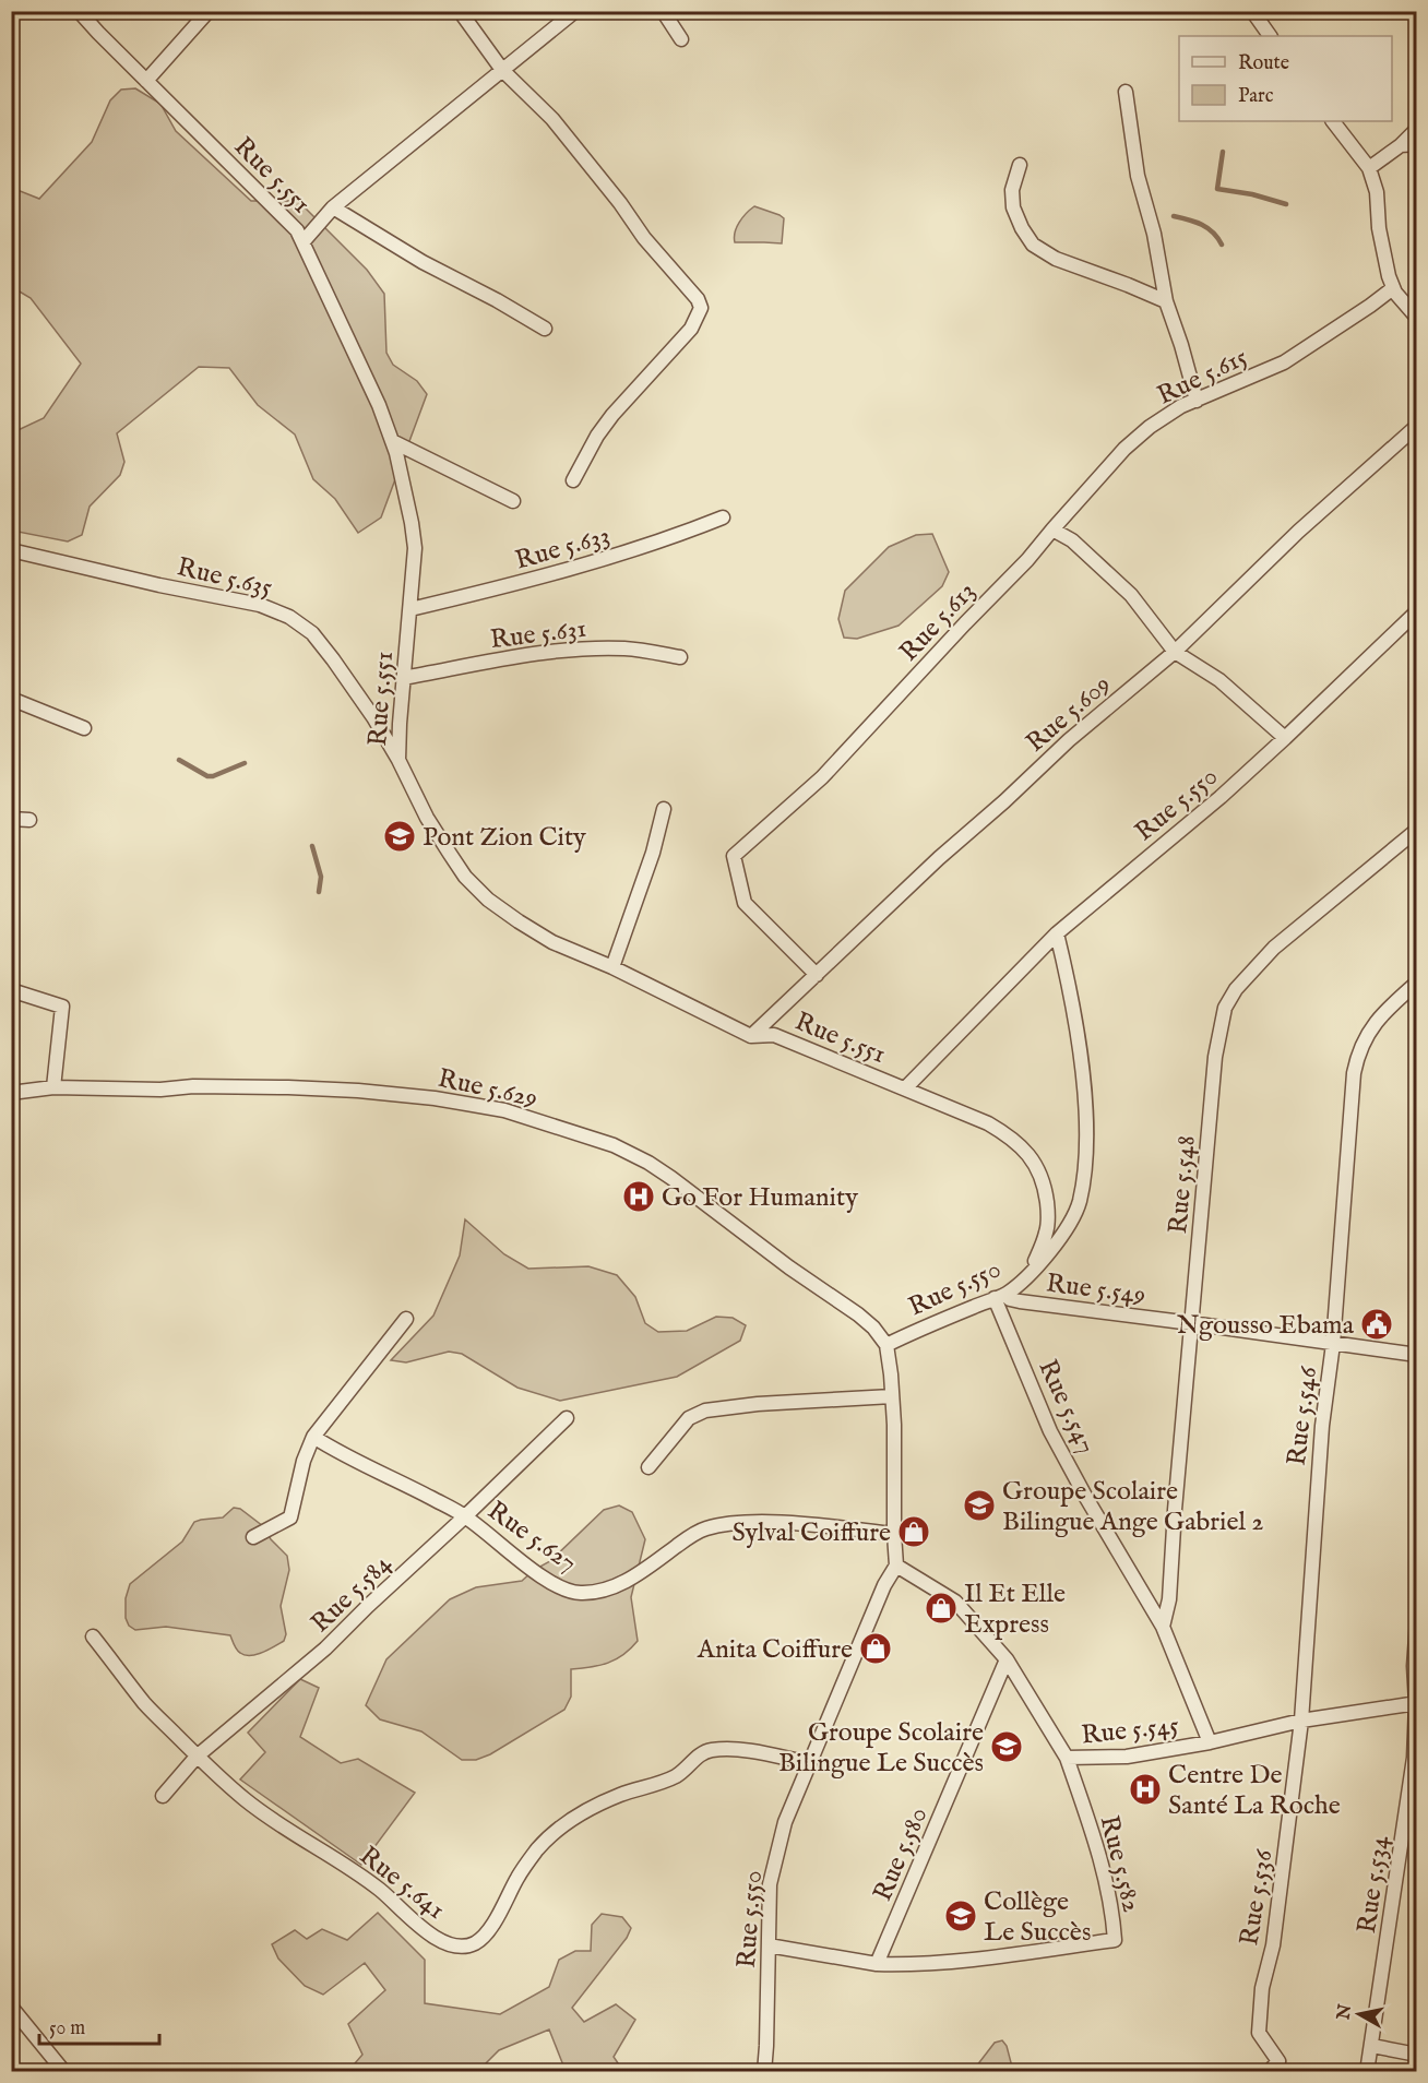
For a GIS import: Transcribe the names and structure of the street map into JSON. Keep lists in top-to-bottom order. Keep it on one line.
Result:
{"streets":{"street":["Rue 5.551","Rue 5.615","Rue 5.633","Rue 5.635","Rue 5.613","Rue 5.631","Rue 5.609","Rue 5.550","Rue 5.629","Rue 5.548","Rue 5.549","Rue 5.547","Rue 5.546","Rue 5.627","Rue 5.584","Rue 5.545","Rue 5.580","Rue 5.582","Rue 5.641","Rue 5.534","Rue 5.536"]},"crossings":[["Rue 5.551","Rue 5.633"],["Rue 5.551","Rue 5.635"],["Rue 5.551","Rue 5.631"],["Rue 5.551","Rue 5.609"],["Rue 5.551","Rue 5.550"],["Rue 5.615","Rue 5.613"],["Rue 5.613","Rue 5.609"],["Rue 5.550","Rue 5.629"],["Rue 5.550","Rue 5.549"],["Rue 5.550","Rue 5.547"],["Rue 5.550","Rue 5.627"],["Rue 5.550","Rue 5.545"],["Rue 5.550","Rue 5.641"],["Rue 5.548","Rue 5.549"],["Rue 5.548","Rue 5.547"],["Rue 5.549","Rue 5.547"],["Rue 5.549","Rue 5.546"],["Rue 5.547","Rue 5.545"],["Rue 5.546","Rue 5.545"],["Rue 5.546","Rue 5.536"],["Rue 5.627","Rue 5.584"],["Rue 5.584","Rue 5.641"],["Rue 5.545","Rue 5.580"],["Rue 5.545","Rue 5.582"],["Rue 5.545","Rue 5.534"],["Rue 5.545","Rue 5.536"],["Rue 5.580","Rue 5.582"]],"places":{"school or university":["Pont Zion City","Groupe Scolaire Bilingue Ange Gabriel 2","Groupe Scolaire Bilingue Le Succès","Collège Le Succès"],"hospital":["Go For Humanity","Centre De Santé La Roche"],"public building":["Ngousso Ebama"],"shop":["Sylval Coiffure","Il Et Elle Express","Anita Coiffure"]},"legend":["Route","Parc"],"scale_bar":"50 m","north":"left"}
